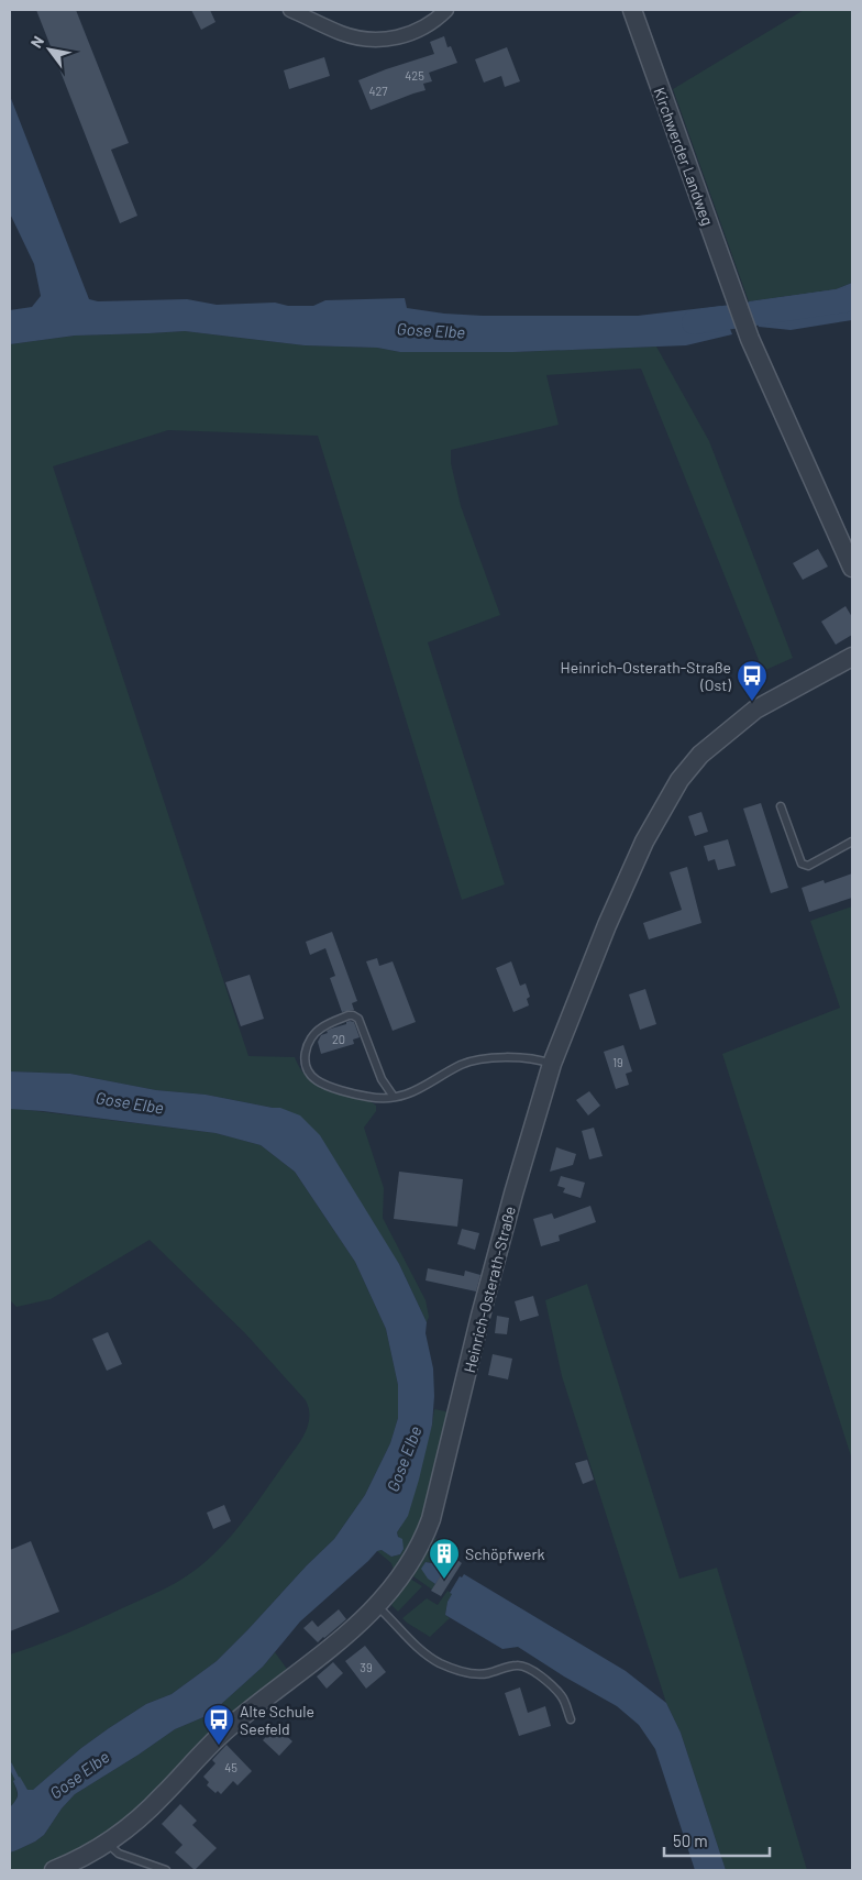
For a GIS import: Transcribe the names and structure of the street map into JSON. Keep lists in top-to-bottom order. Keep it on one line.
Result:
{"streets":{"street":["Kirchwerder Landweg","Heinrich-Osterath-Straße"]},"water":["Gose Elbe"],"places":{"bus stop":["Heinrich-Osterath-Straße (Ost)","Alte Schule Seefeld"],"building":["Schöpfwerk"]},"house_numbers":["425","427","20","19","39","45"],"scale_bar":"50 m","north":"top left"}
